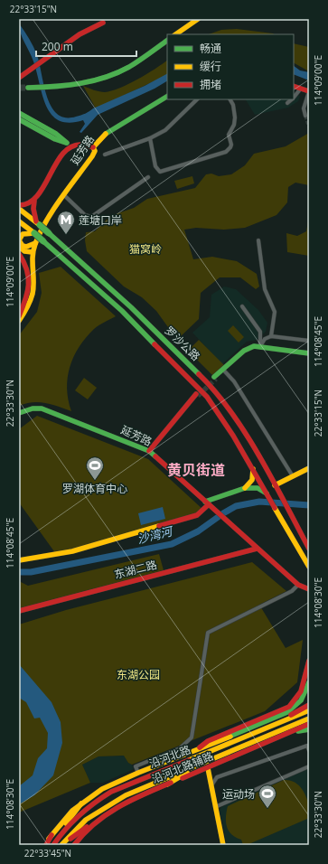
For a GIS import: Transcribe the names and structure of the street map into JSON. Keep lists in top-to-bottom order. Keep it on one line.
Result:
{"streets":{"main road":["延芳路","罗沙公路","东湖二路","沿河北路","沿河北路辅路"]},"crossings":[["延芳路","东湖二路"],["沿河北路","沿河北路辅路"]],"districts":["黄贝街道"],"water":["沙湾河"],"parks":["猫窝岭","东湖公园"],"places":{"metro station":["莲塘口岸"],"sports":["罗湖体育中心","运动场"]},"legend":["畅通","缓行","拥堵"],"scale_bar":"200 m","coordinates":["22°33'15\"N","114°09'00\"E","114°08'45\"E","22°33'30\"N","114°08'30\"E","22°33'45\"N"]}
